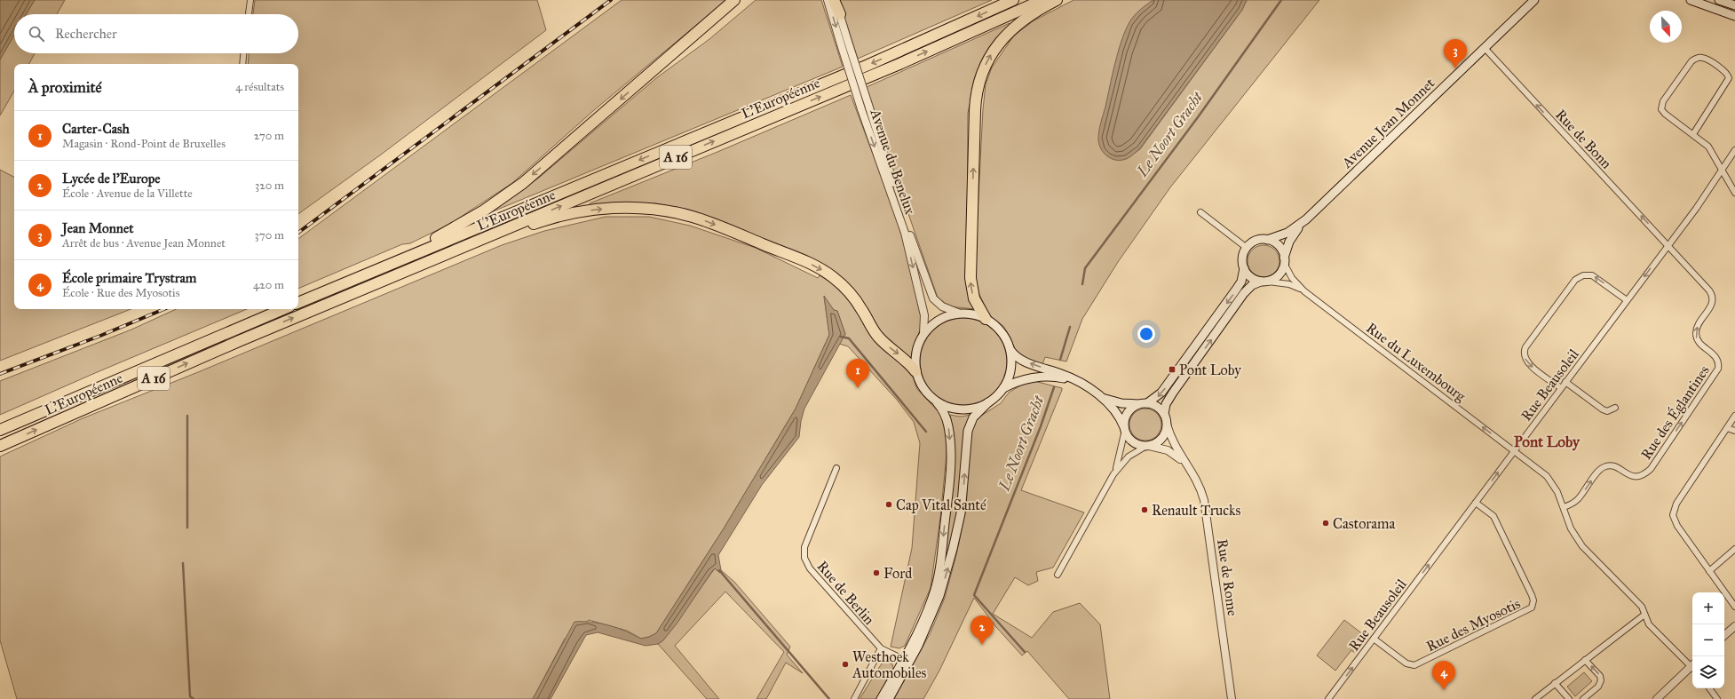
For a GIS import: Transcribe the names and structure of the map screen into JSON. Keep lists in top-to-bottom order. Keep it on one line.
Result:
{"streets":{"highway":["L'Européenne","A 16"],"main road":["Avenue Jean Monnet"],"street":["Rue de Bonn","Avenue du Benelux","Rue du Luxembourg","Rue Beausoleil","Rue des Églantines","Rue de Rome","Rue de Berlin","Rue des Myosotis"]},"crossings":[["Avenue Jean Monnet","Rue de Bonn"],["Avenue Jean Monnet","Rue du Luxembourg"],["Rue de Bonn","Rue Beausoleil"],["Rue de Bonn","Rue des Églantines"],["Rue du Luxembourg","Rue Beausoleil"],["Rue du Luxembourg","Rue des Églantines"],["Rue Beausoleil","Rue des Églantines"],["Rue Beausoleil","Rue des Myosotis"]],"one_way":["Rue de Bonn","Rue du Luxembourg"],"districts":["Pont Loby"],"water":["Le Noort Gracht"],"places":{"transit":["Pont Loby"],"other":["Cap Vital Santé","Renault Trucks","Castorama","Ford","Westhoek Automobiles"]},"north":"bottom right","page":{"search":"Rechercher","pins":["3","1","2","4"],"heading":["À proximité","4 résultats"],"list":[{"mark":"1","name":"Carter-Cash","note":"Magasin · Rond-Point de Bruxelles","value":"270 m"},{"mark":"2","name":"Lycée de l'Europe","note":"École · Avenue de la Villette","value":"320 m"},{"mark":"3","name":"Jean Monnet","note":"Arrêt de bus · Avenue Jean Monnet","value":"370 m"},{"mark":"4","name":"École primaire Trystram","note":"École · Rue des Myosotis","value":"420 m"}],"map_buttons":["+","−"]}}
